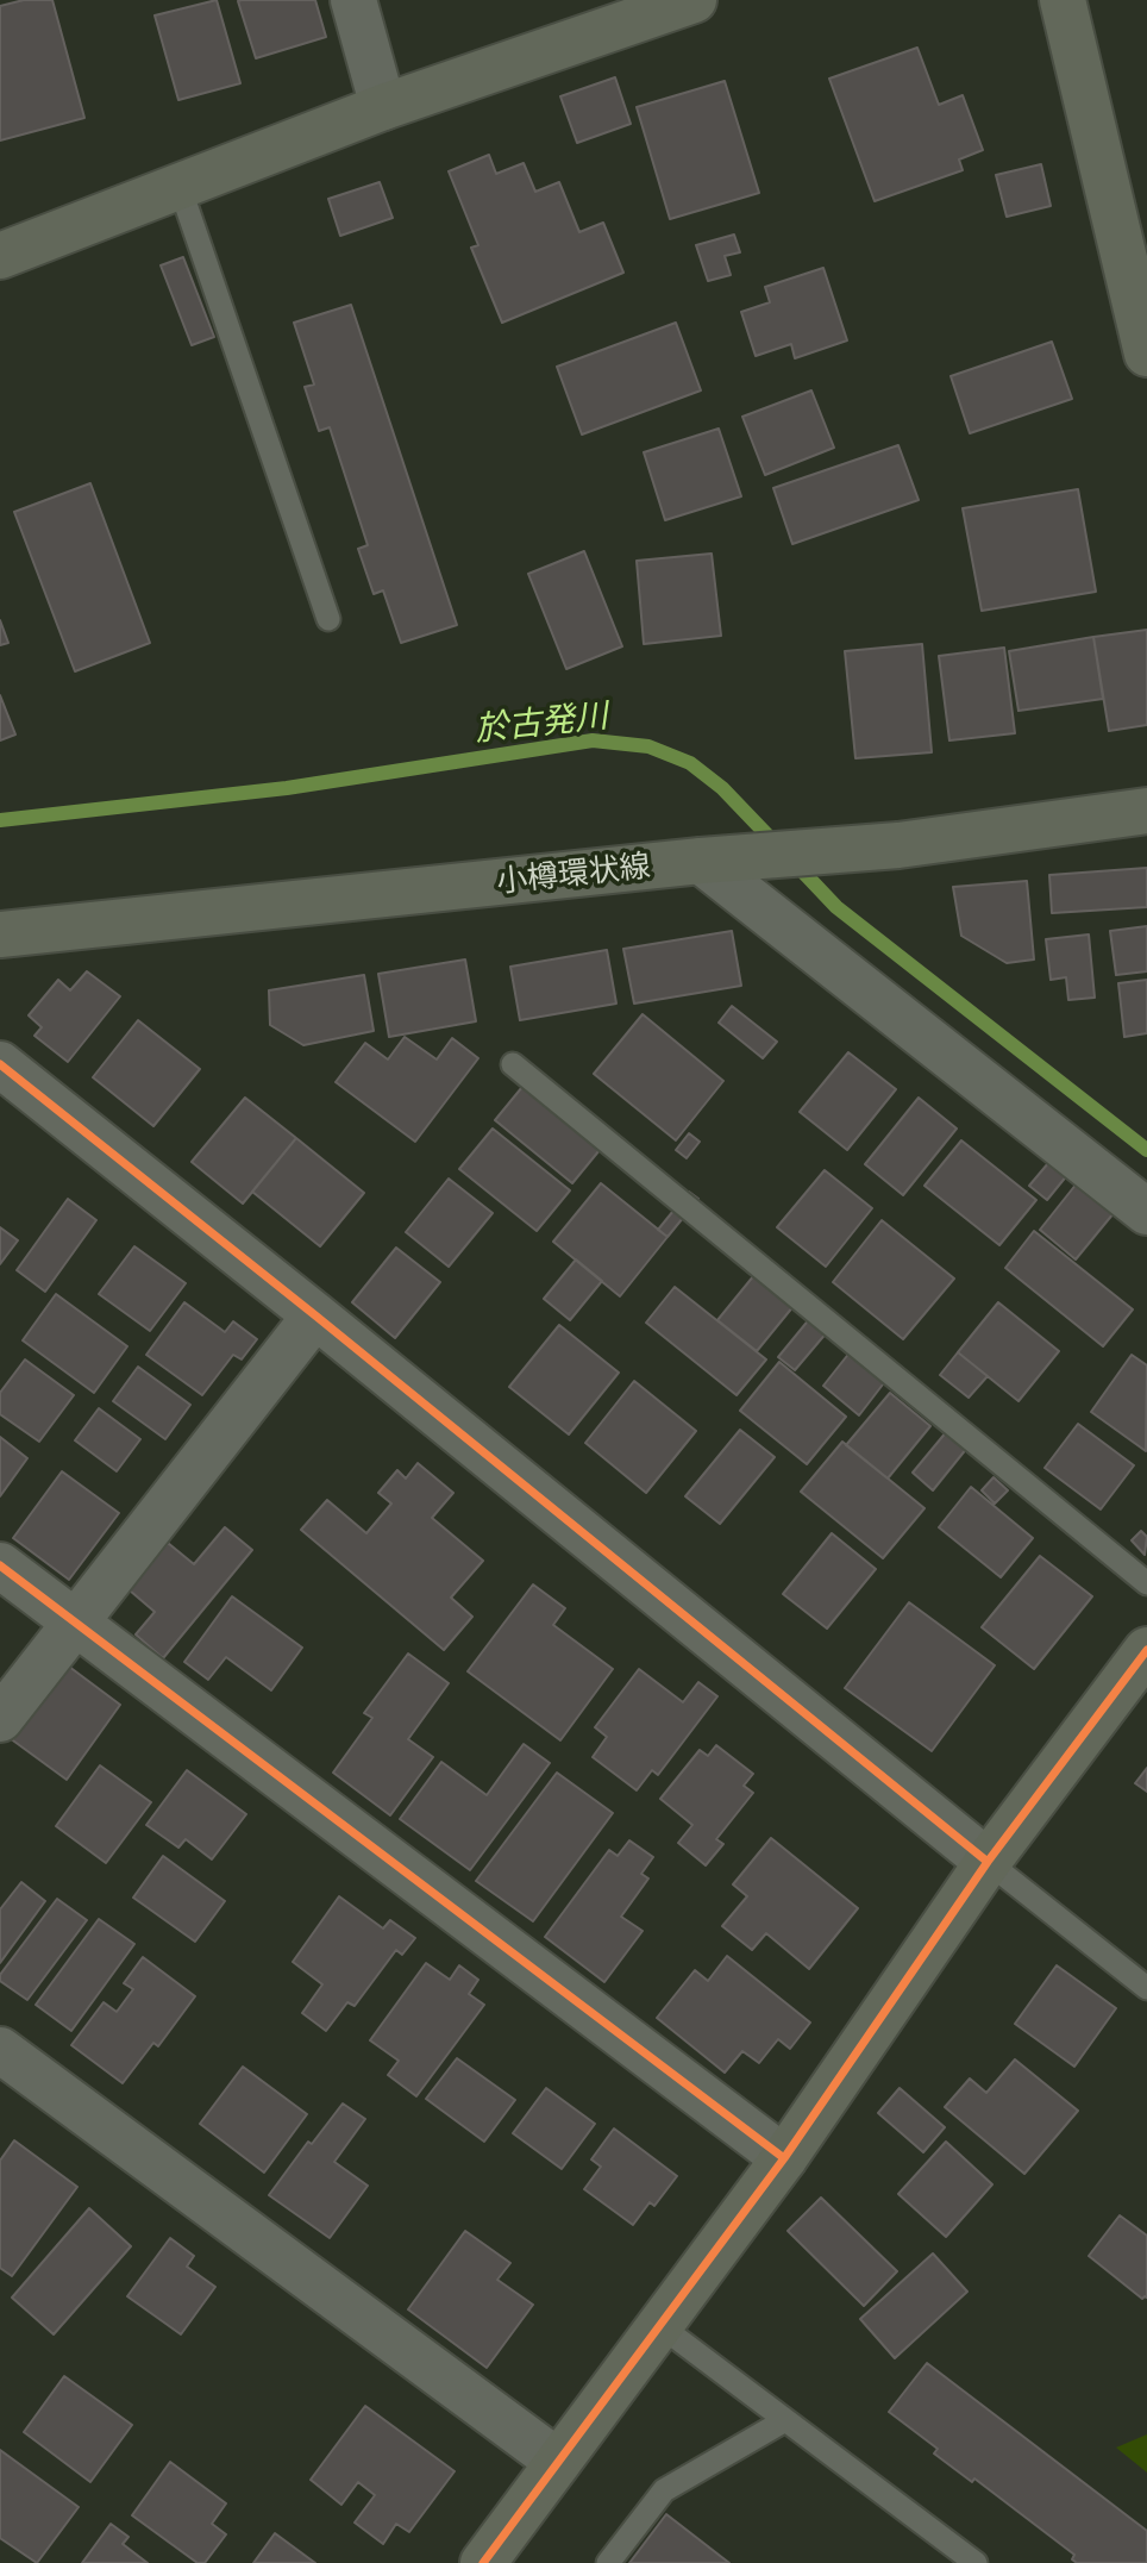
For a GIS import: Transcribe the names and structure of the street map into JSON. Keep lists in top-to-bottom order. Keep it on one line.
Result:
{"streets":{"street":["小樽環状線"]},"water":["於古発川"]}
